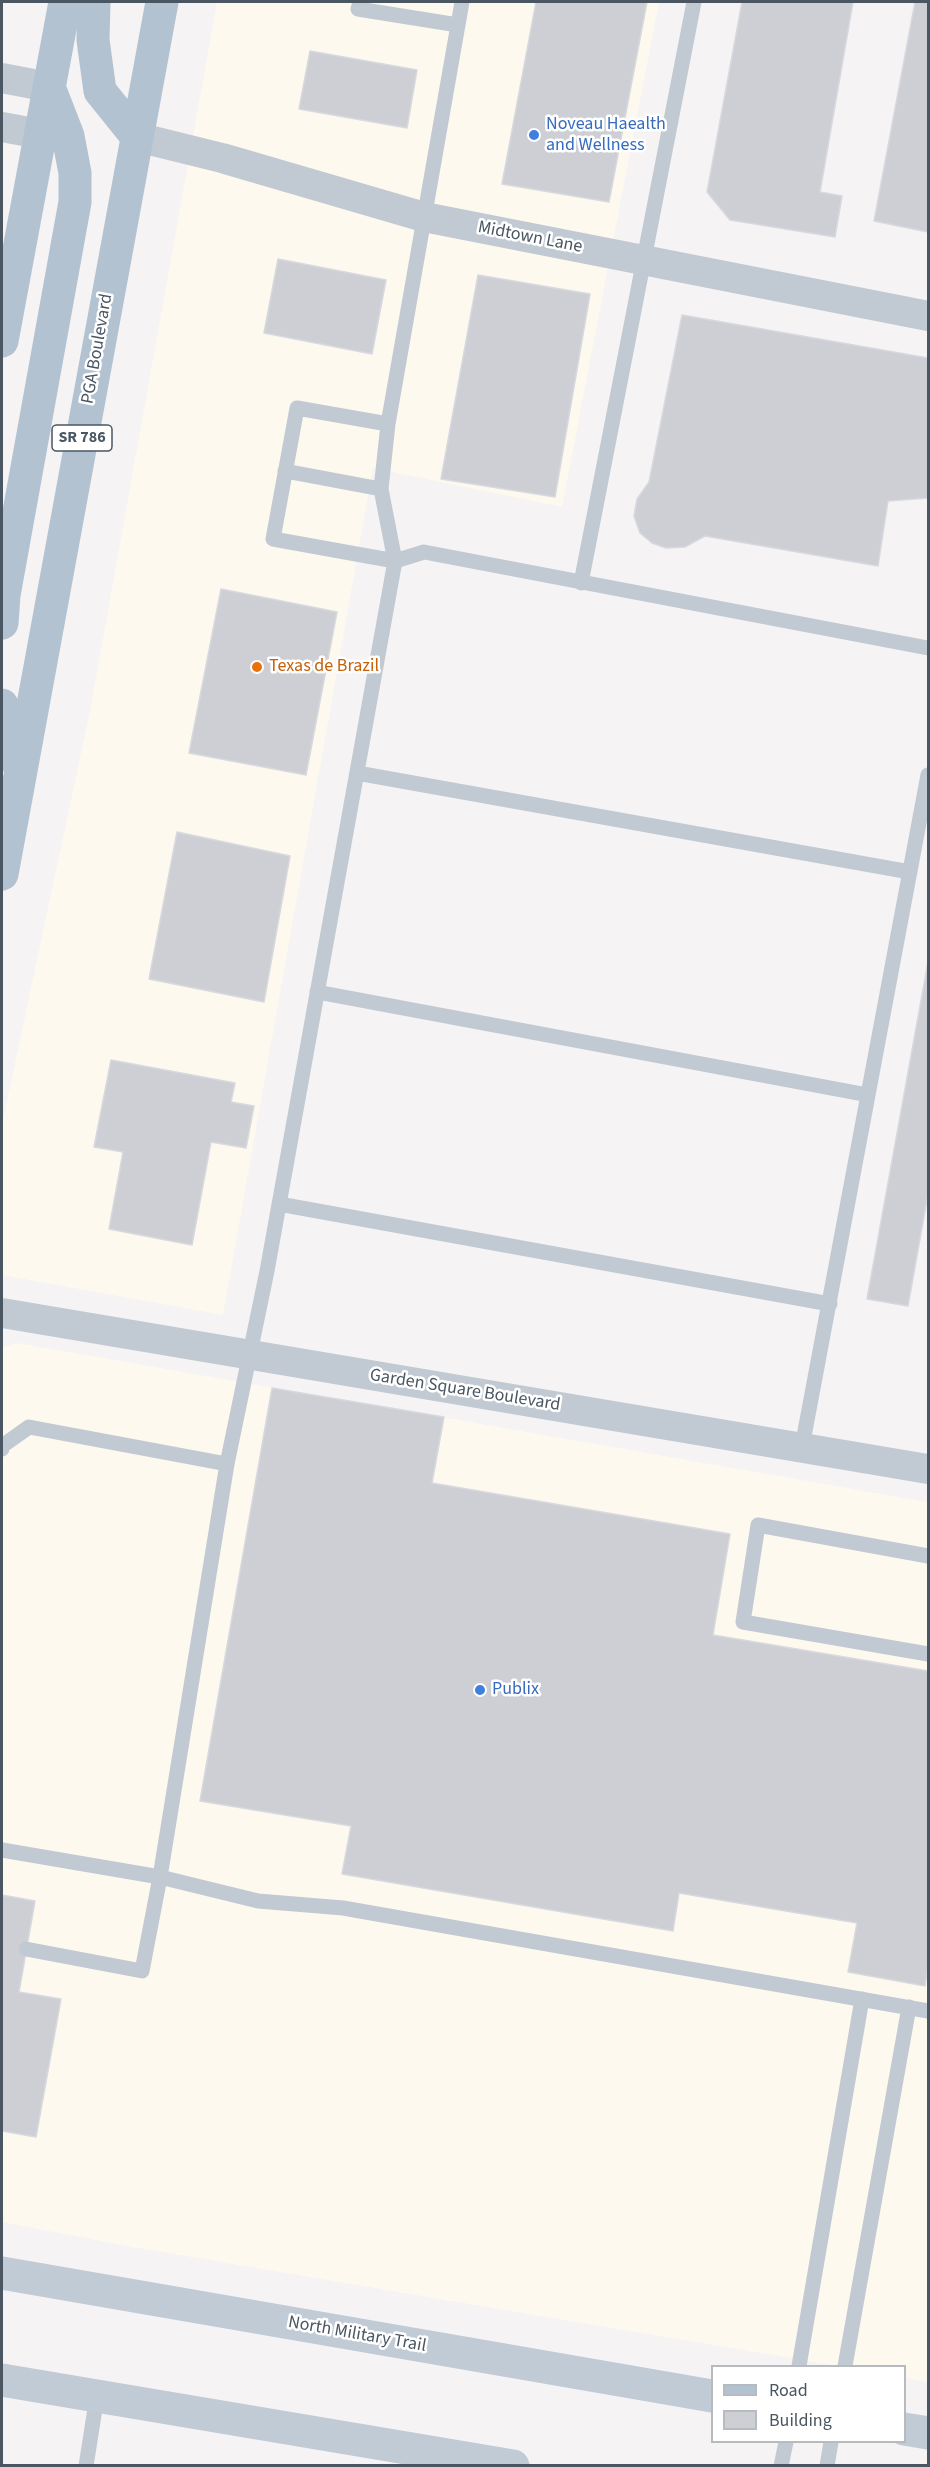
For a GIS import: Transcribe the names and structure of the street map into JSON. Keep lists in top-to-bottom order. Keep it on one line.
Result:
{"streets":{"main road":["PGA Boulevard","SR 786","North Military Trail"],"street":["Midtown Lane","Garden Square Boulevard"]},"crossings":[["Midtown Lane","PGA Boulevard"]],"places":["Noveau Haealth and Wellness","Texas de Brazil","Publix"],"legend":["Road","Building"]}
